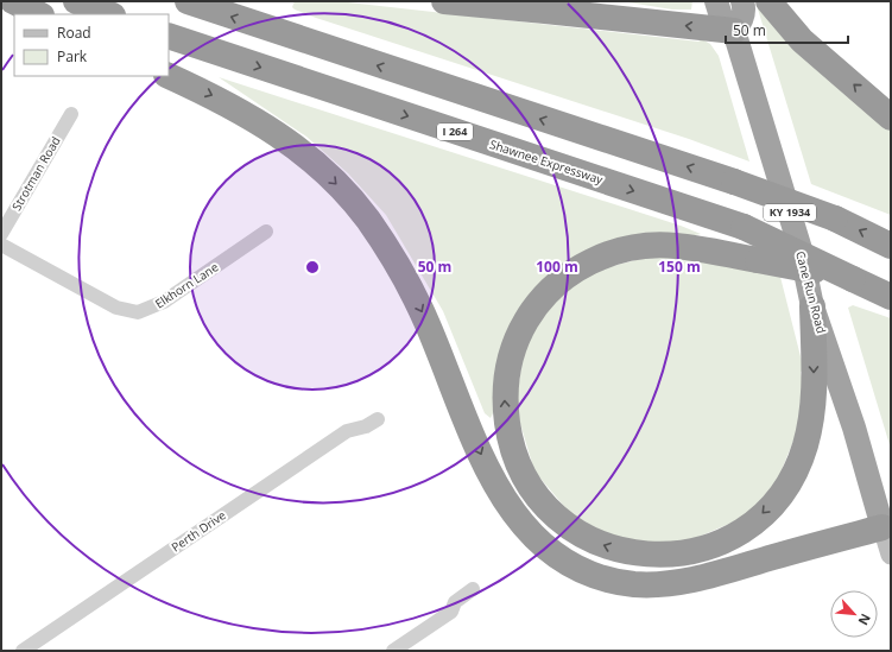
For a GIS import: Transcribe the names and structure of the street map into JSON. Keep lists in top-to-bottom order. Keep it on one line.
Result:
{"streets":{"highway":["I 264","Shawnee Expressway","KY 1934","Cane Run Road"],"street":["Strotman Road","Elkhorn Lane","Perth Drive"]},"legend":["Road","Park"],"scale_bar":"50 m","north":"bottom right","rings":["50 m","100 m","150 m"]}
